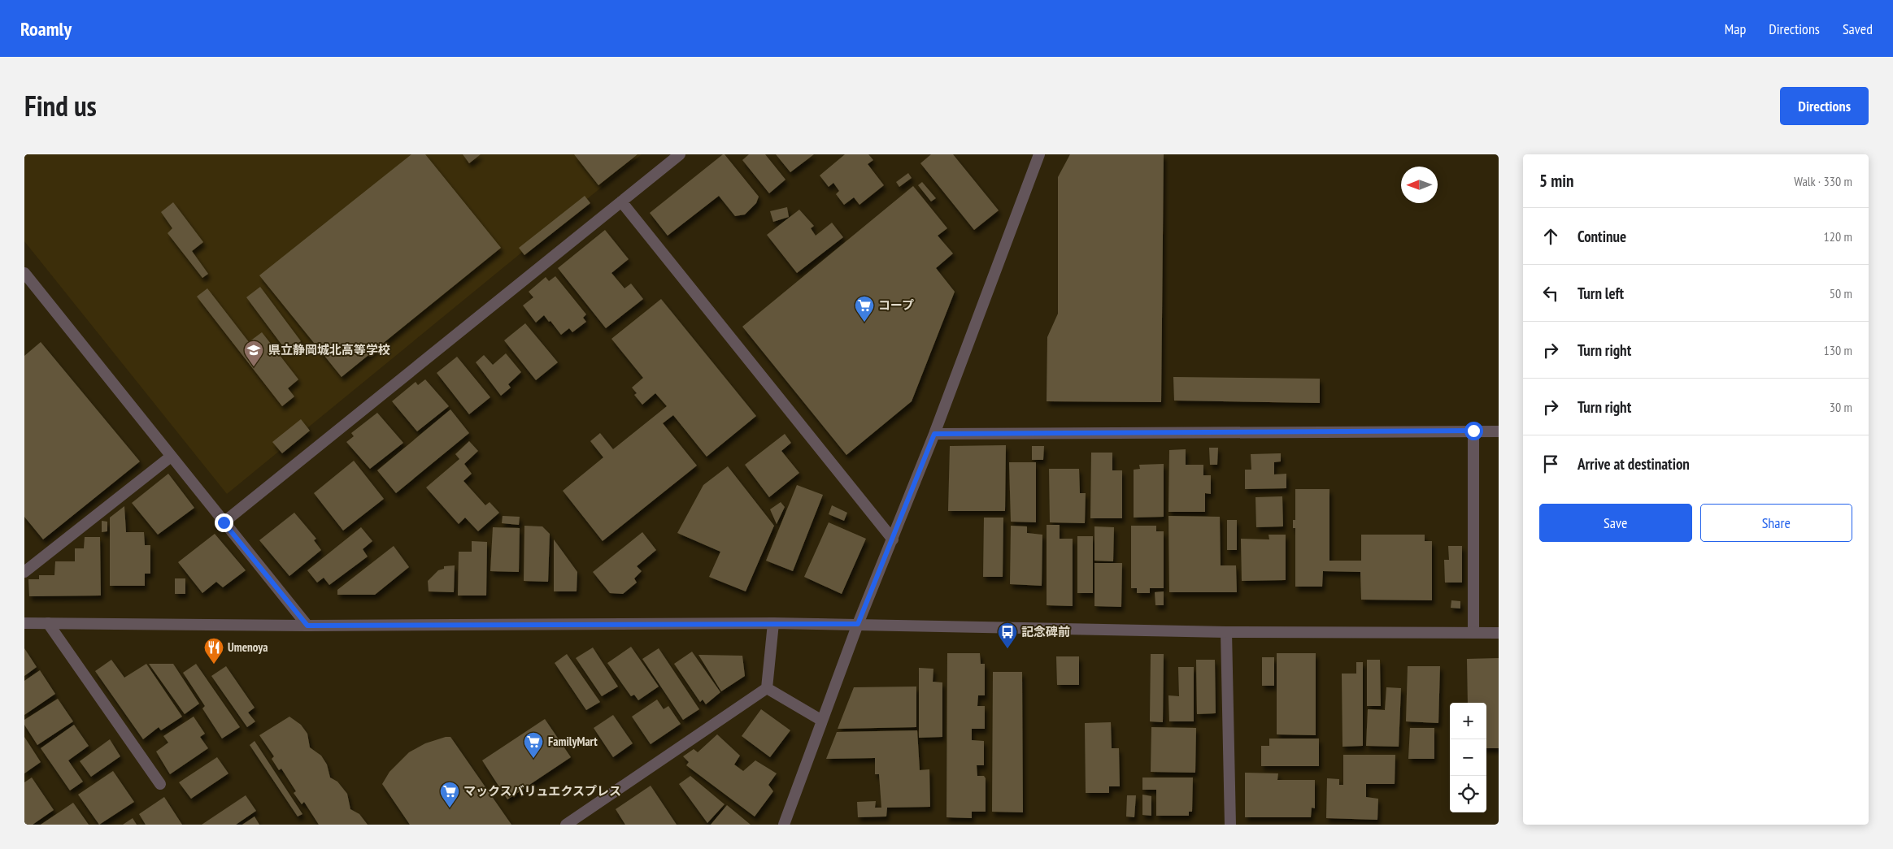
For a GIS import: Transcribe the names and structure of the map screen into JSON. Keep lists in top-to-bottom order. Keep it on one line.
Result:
{"places":{"supermarket":["コープ","FamilyMart","マックスバリュエクスプレス"],"school or university":["県立静岡城北高等学校"],"bus stop":["記念碑前"],"restaurant":["Umenoya"]},"north":"left","page":{"header":"Roamly","nav":["Map","Directions","Saved"],"title":"Find us","buttons":["Directions",["Save","Share"]],"heading":["5 min","Walk · 330 m"],"list":[["Continue","120 m"],["Turn left","50 m"],["Turn right","130 m"],["Turn right","30 m"],"Arrive at destination"],"map_buttons":["+","−"]}}
